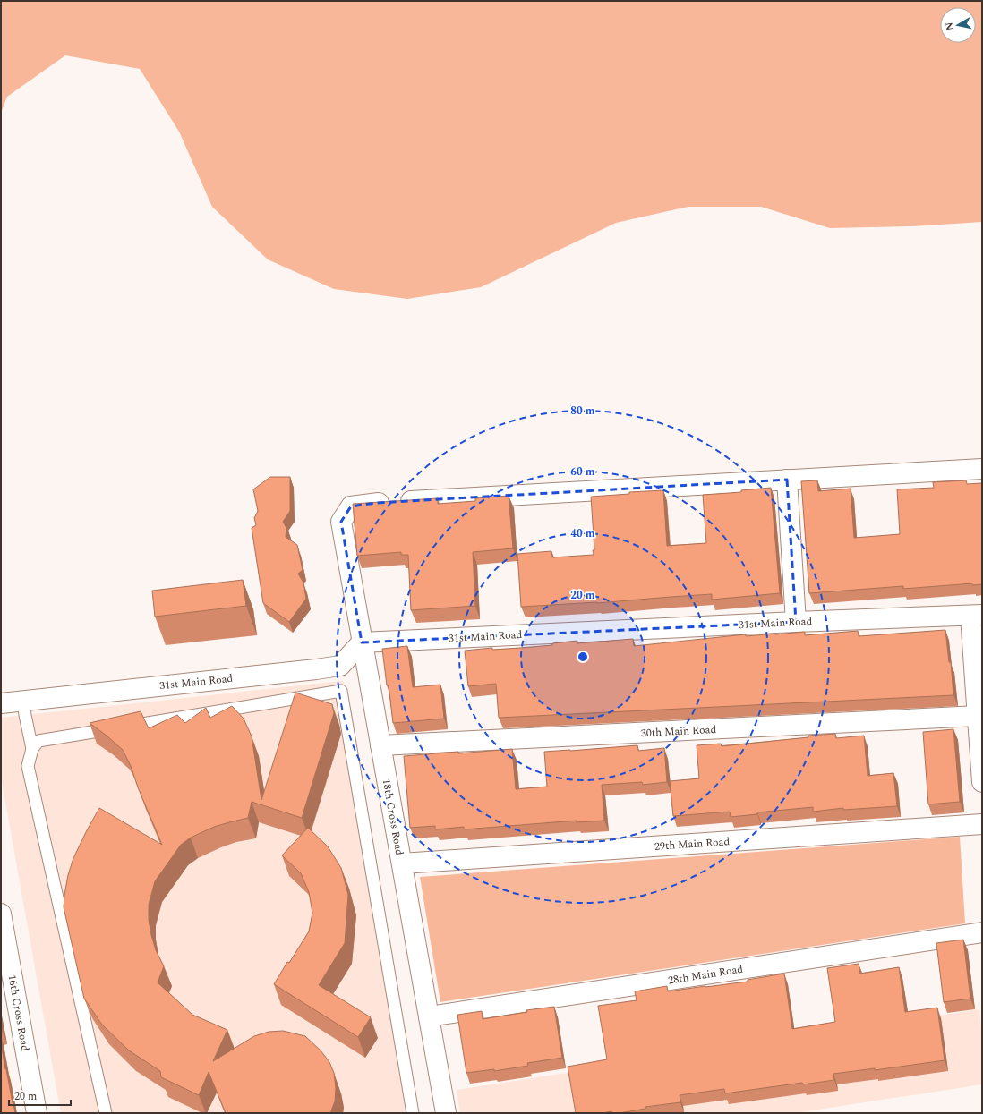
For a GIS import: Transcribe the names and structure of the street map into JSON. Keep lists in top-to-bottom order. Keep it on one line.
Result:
{"streets":{"street":["31st Main Road","30th Main Road","18th Cross Road","29th Main Road","28th Main Road","16th Cross Road"]},"crossings":[["31st Main Road","18th Cross Road"],["30th Main Road","18th Cross Road"],["18th Cross Road","29th Main Road"],["18th Cross Road","28th Main Road"]],"scale_bar":"20 m","north":"left","rings":["80 m","60 m","40 m","20 m"]}
